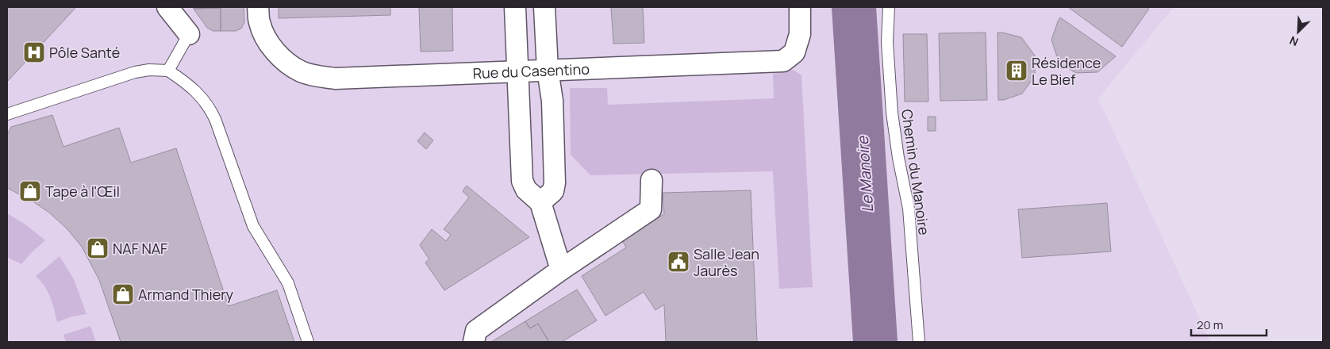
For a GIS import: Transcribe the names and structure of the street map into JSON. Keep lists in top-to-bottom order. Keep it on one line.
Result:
{"streets":{"street":["Rue du Casentino"],"lane":["Chemin du Manoire"]},"water":["Le Manoire"],"places":{"hospital":["Pôle Santé"],"building":["Résidence Le Bief"],"shop":["Tape à l'Œil","NAF NAF","Armand Thiery"],"public building":["Salle Jean Jaurès"]},"scale_bar":"20 m","north":"bottom left"}
